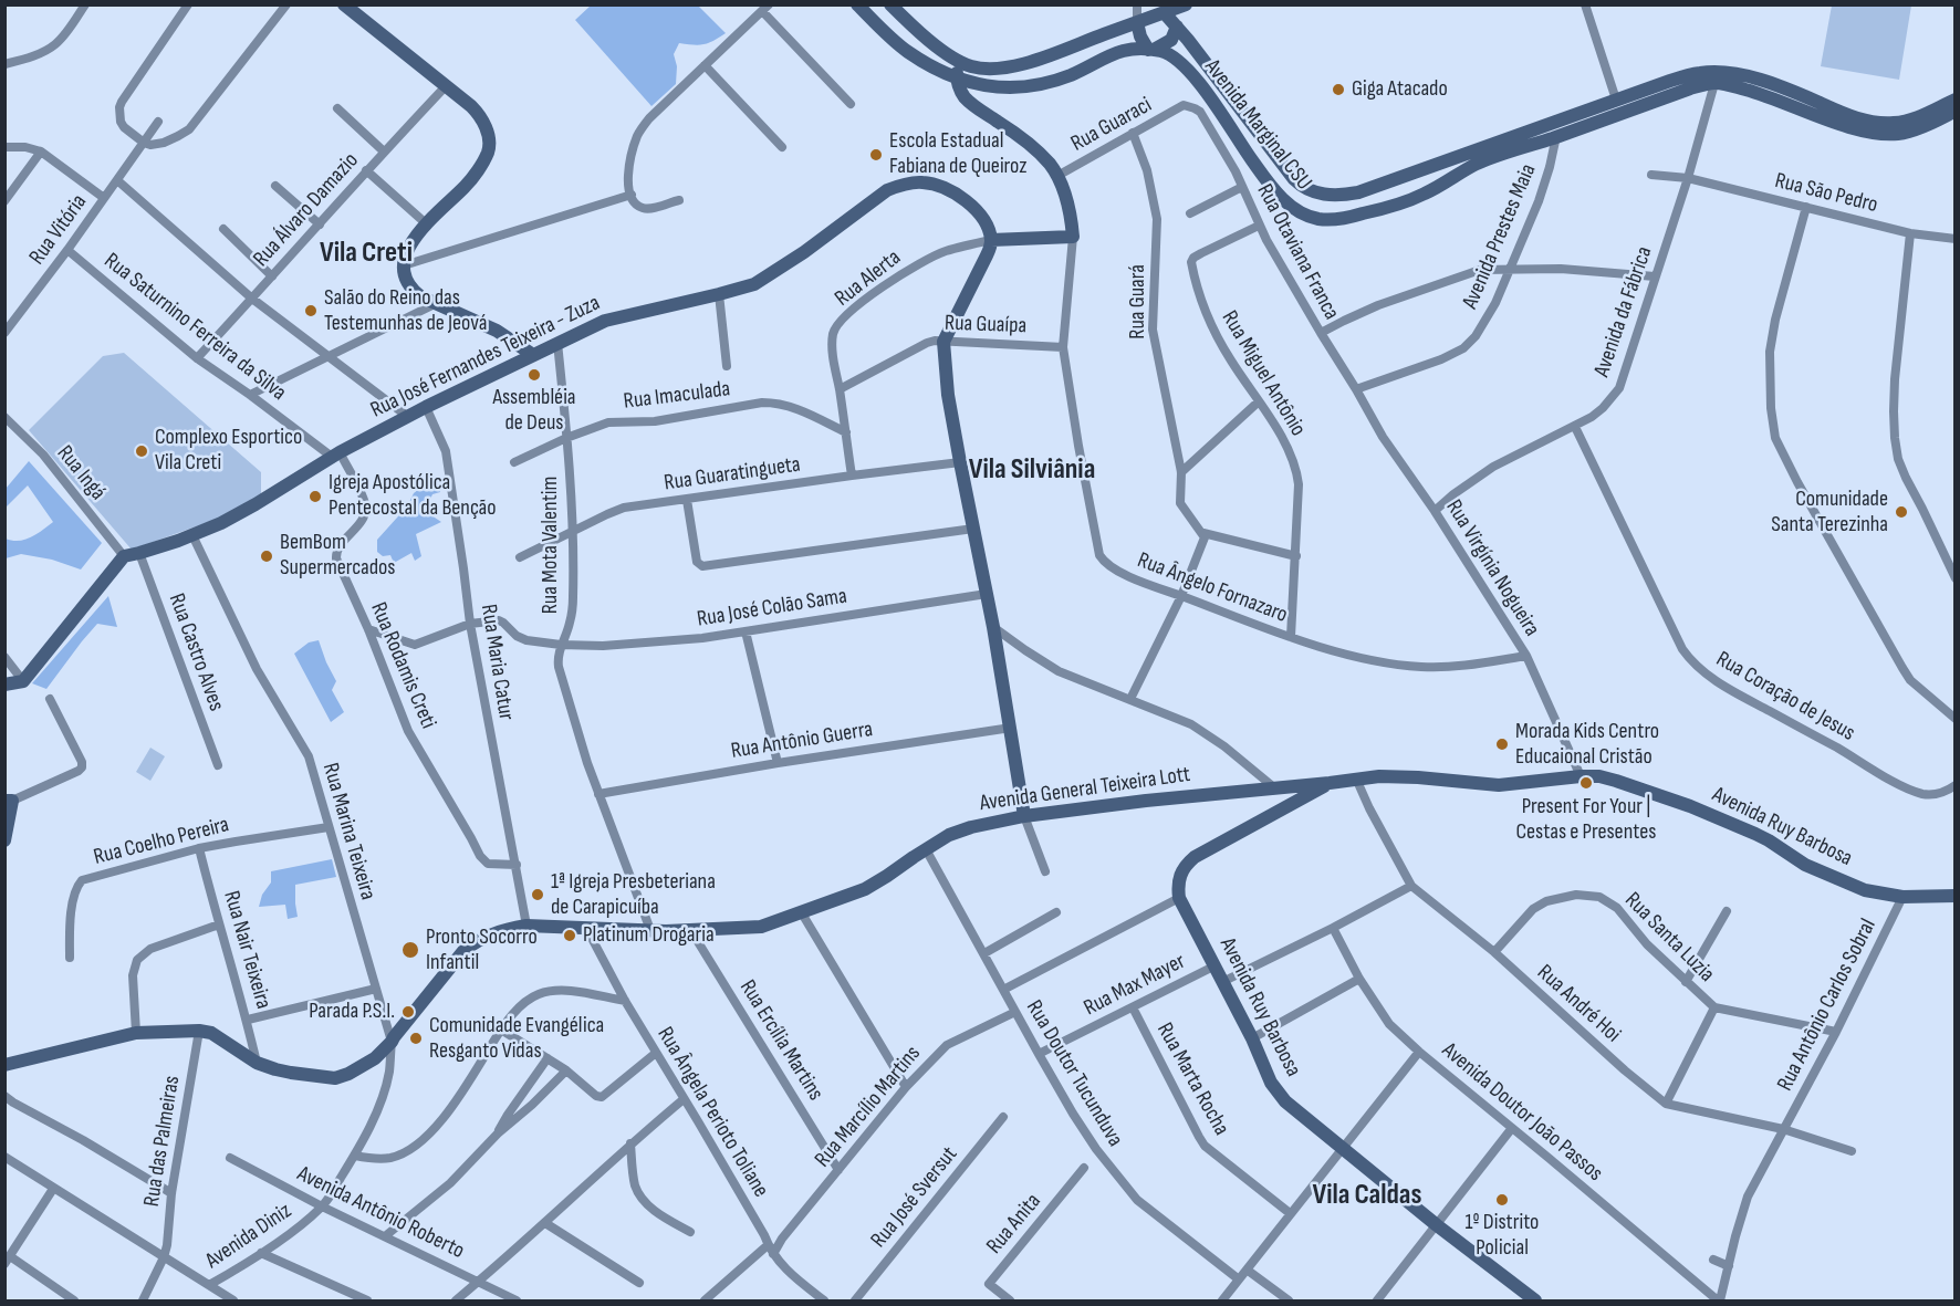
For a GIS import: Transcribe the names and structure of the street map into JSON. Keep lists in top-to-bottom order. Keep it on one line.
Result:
{"streets":{"street":["Rua Guaraci","Avenida Marginal CSU","Rua São Pedro","Rua Álvaro Damazio","Rua Vitória","Avenida Prestes Maia","Rua Otaviana Franca","Rua Alerta","Rua Guará","Avenida da Fábrica","Rua Guaípa","Rua Saturnino Ferreira da Silva","Rua José Fernandes Teixeira - Zuza","Rua Miguel Antônio","Rua Imaculada","Rua Ingá","Rua Guaratingueta","Rua Mota Valentim","Rua Virgínia Nogueira","Rua Ângelo Fornazaro","Rua José Colão Sama","Rua Castro Alves","Rua Maria Catur","Rua Rodamis Creti","Rua Coração de Jesus","Rua Antônio Guerra","Avenida General Teixeira Lott","Avenida Ruy Barbosa","Rua Marina Teixeira","Rua Coelho Pereira","Rua Santa Luzia","Rua Nair Teixeira","Rua Max Mayer","Rua André Hoi","Rua Antônio Carlos Sobral","Rua Ercília Martins","Rua Doutor Tucunduva","Rua Marta Rocha","Rua Marcílio Martins","Rua Ângela Perioto Toliane","Avenida Doutor João Passos","Rua das Palmeiras","Rua José Sversut","Avenida Antônio Roberto","Rua Anita","Avenida Diniz"]},"crossings":[["Rua Guaraci","Rua Otaviana Franca"],["Rua Guaraci","Rua Guará"],["Avenida Marginal CSU","Avenida Prestes Maia"],["Avenida Marginal CSU","Avenida da Fábrica"],["Rua São Pedro","Avenida da Fábrica"],["Rua Álvaro Damazio","Rua Saturnino Ferreira da Silva"],["Rua Vitória","Rua Saturnino Ferreira da Silva"],["Avenida Prestes Maia","Rua Otaviana Franca"],["Avenida Prestes Maia","Rua Virgínia Nogueira"],["Rua Otaviana Franca","Rua Miguel Antônio"],["Rua Otaviana Franca","Rua Virgínia Nogueira"],["Rua Alerta","Rua Guaípa"],["Rua Alerta","Rua José Fernandes Teixeira - Zuza"],["Rua Alerta","Rua Imaculada"],["Rua Alerta","Rua Guaratingueta"],["Avenida da Fábrica","Rua Virgínia Nogueira"],["Avenida da Fábrica","Rua Coração de Jesus"],["Rua Guaípa","Rua Ângelo Fornazaro"],["Rua Saturnino Ferreira da Silva","Rua José Fernandes Teixeira - Zuza"],["Rua Saturnino Ferreira da Silva","Rua Rodamis Creti"],["Rua José Fernandes Teixeira - Zuza","Rua Ingá"],["Rua José Fernandes Teixeira - Zuza","Rua Mota Valentim"],["Rua José Fernandes Teixeira - Zuza","Rua Castro Alves"],["Rua José Fernandes Teixeira - Zuza","Rua Maria Catur"],["Rua José Fernandes Teixeira - Zuza","Rua Rodamis Creti"],["Rua José Fernandes Teixeira - Zuza","Rua Marina Teixeira"],["Rua Imaculada","Rua Mota Valentim"],["Rua Guaratingueta","Rua Mota Valentim"],["Rua Mota Valentim","Rua José Colão Sama"],["Rua Mota Valentim","Rua Antônio Guerra"],["Rua Mota Valentim","Avenida General Teixeira Lott"],["Rua Virgínia Nogueira","Rua Ângelo Fornazaro"],["Rua Virgínia Nogueira","Avenida Ruy Barbosa"],["Rua José Colão Sama","Rua Maria Catur"],["Rua José Colão Sama","Rua Rodamis Creti"],["Rua Maria Catur","Rua Rodamis Creti"],["Rua Maria Catur","Avenida General Teixeira Lott"],["Avenida General Teixeira Lott","Avenida Ruy Barbosa"],["Avenida General Teixeira Lott","Rua Marina Teixeira"],["Avenida General Teixeira Lott","Rua Nair Teixeira"],["Avenida General Teixeira Lott","Rua André Hoi"],["Avenida General Teixeira Lott","Rua Ercília Martins"],["Avenida General Teixeira Lott","Rua Doutor Tucunduva"],["Avenida General Teixeira Lott","Rua Ângela Perioto Toliane"],["Avenida General Teixeira Lott","Rua das Palmeiras"],["Avenida General Teixeira Lott","Avenida Diniz"],["Avenida Ruy Barbosa","Rua Max Mayer"],["Avenida Ruy Barbosa","Rua André Hoi"],["Avenida Ruy Barbosa","Rua Antônio Carlos Sobral"],["Rua Marina Teixeira","Rua Coelho Pereira"],["Rua Marina Teixeira","Avenida Diniz"],["Rua Coelho Pereira","Rua Nair Teixeira"],["Rua Santa Luzia","Rua André Hoi"],["Rua Santa Luzia","Rua Antônio Carlos Sobral"],["Rua Max Mayer","Rua Doutor Tucunduva"],["Rua Max Mayer","Rua Marta Rocha"],["Rua André Hoi","Rua Antônio Carlos Sobral"],["Rua Antônio Carlos Sobral","Avenida Doutor João Passos"],["Rua Ercília Martins","Rua Marcílio Martins"],["Rua Doutor Tucunduva","Rua Marcílio Martins"],["Rua Marcílio Martins","Rua Ângela Perioto Toliane"],["Avenida Antônio Roberto","Avenida Diniz"]],"districts":["Vila Creti","Vila Silviânia","Vila Caldas"],"places":["Giga Atacado","Escola Estadual Fabiana de Queiroz","Salão do Reino das Testemunhas de Jeová","Assembléia de Deus","Complexo Esportico Vila Creti","Igreja Apostólica Pentecostal da Benção","Comunidade Santa Terezinha","BemBom Supermercados","Morada Kids Centro Educaional Cristão","Present For Your | Cestas e Presentes","1ª Igreja Presbeteriana de Carapicuíba","Platinum Drogaria","Pronto Socorro Infantil","Parada P.S.I.","Comunidade Evangélica Resganto Vidas","1º Distrito Policial"]}
